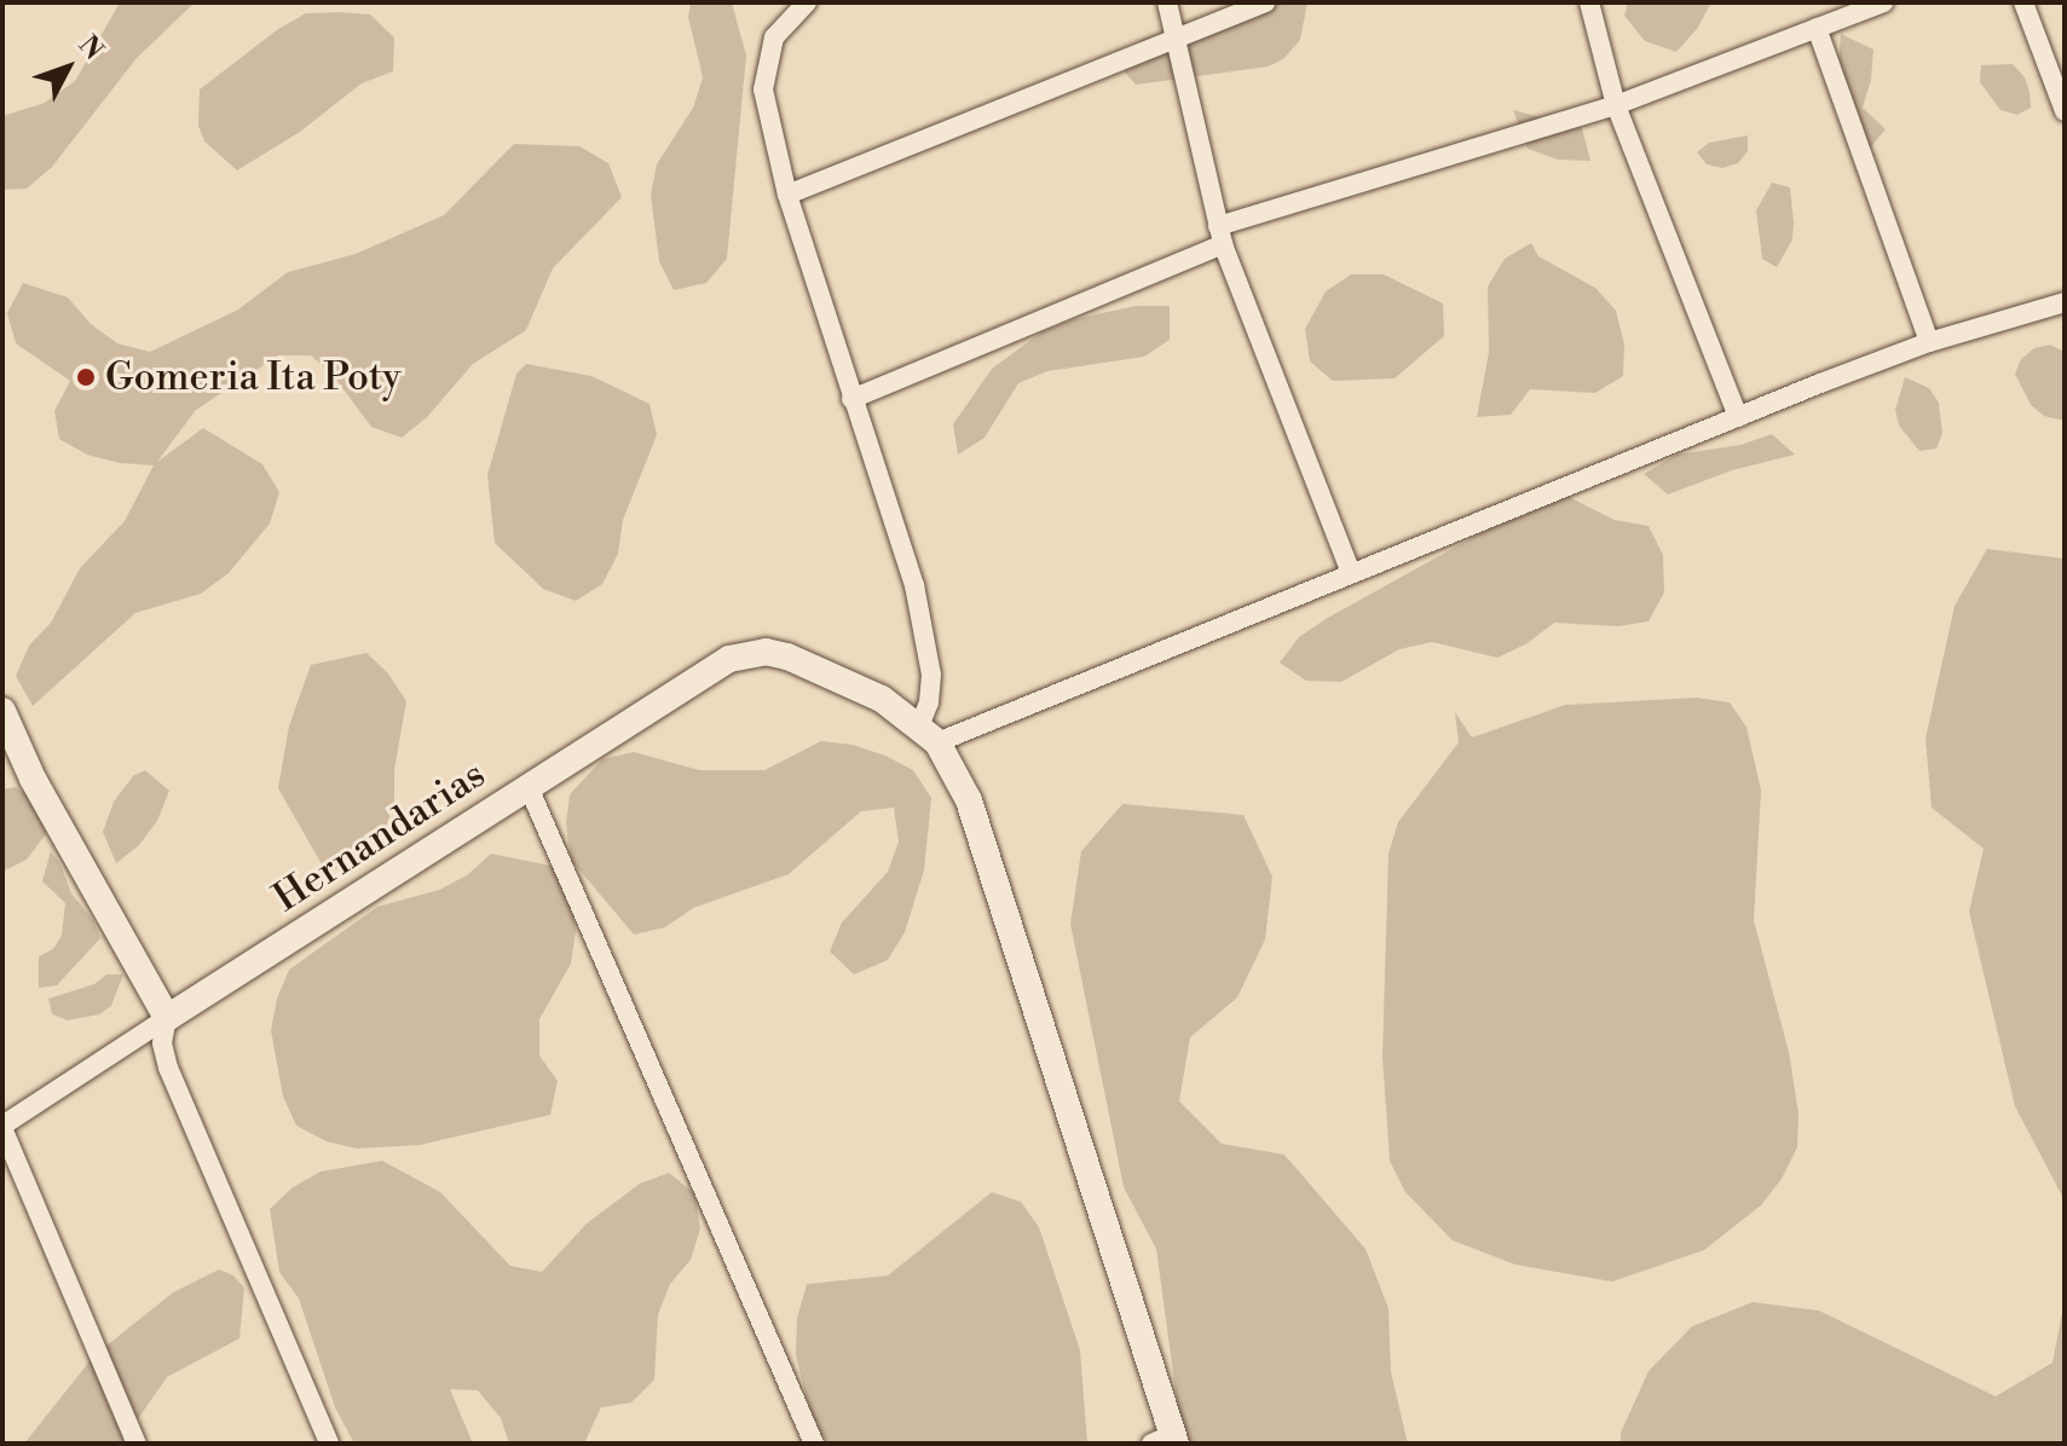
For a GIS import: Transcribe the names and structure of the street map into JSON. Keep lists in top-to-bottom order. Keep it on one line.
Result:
{"streets":{"street":["Hernandarias"]},"places":["Gomeria Ita Poty"],"north":"top right"}
